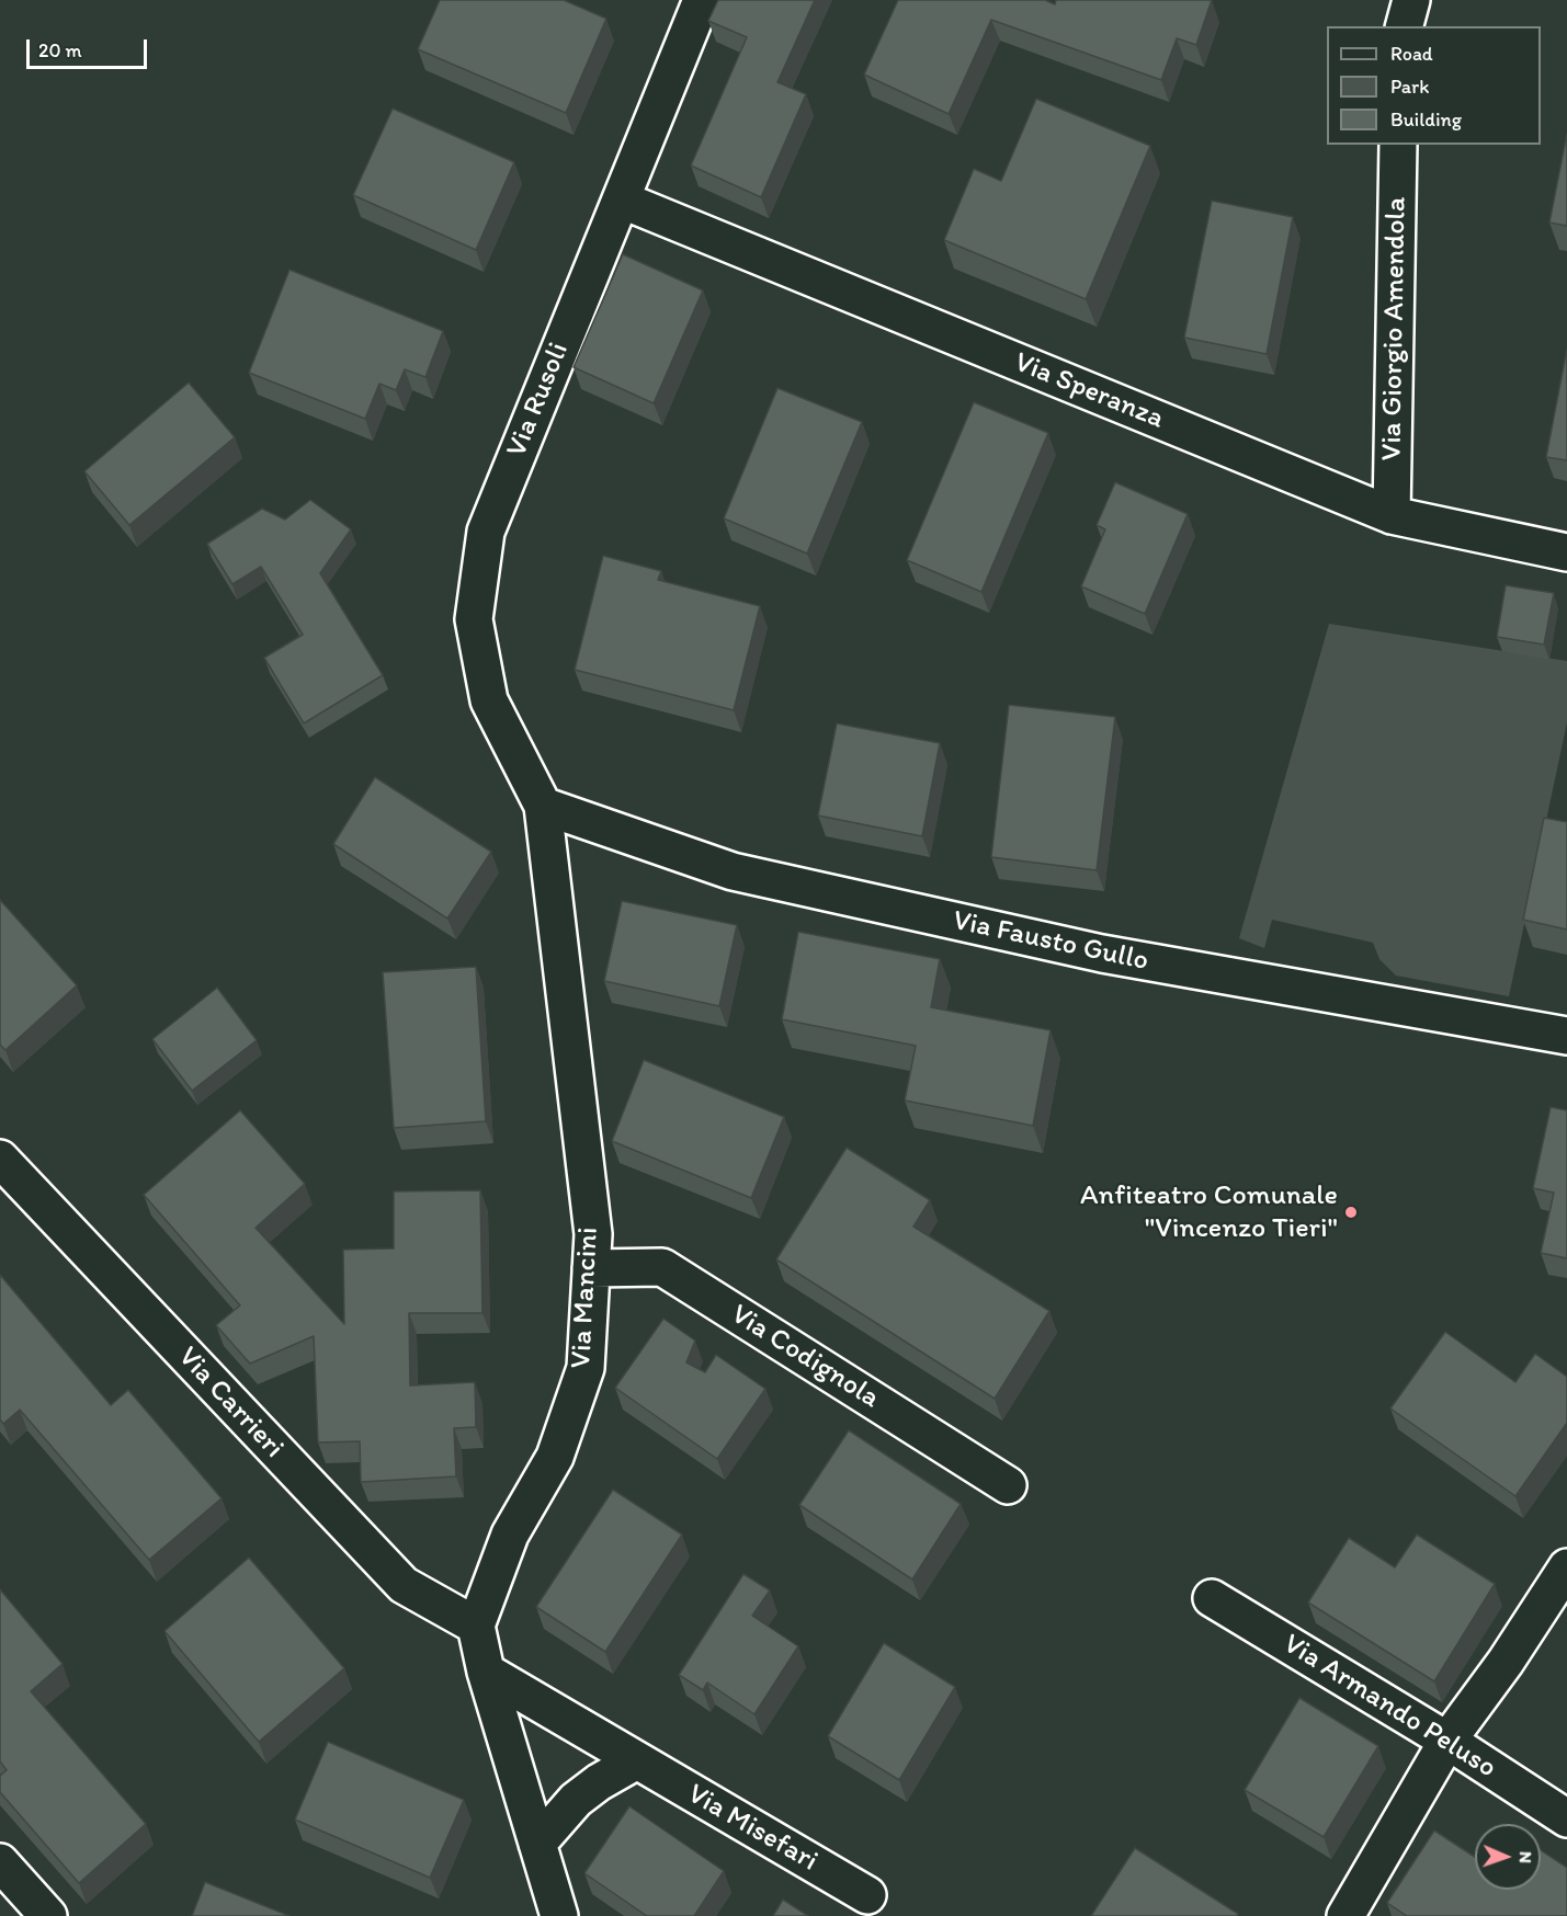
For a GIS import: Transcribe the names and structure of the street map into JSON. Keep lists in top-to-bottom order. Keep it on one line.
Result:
{"streets":{"street":["Via Giorgio Amendola","Via Speranza","Via Rusoli","Via Fausto Gullo","Via Mancini","Via Codignola","Via Carrieri","Via Armando Peluso","Via Misefari"]},"crossings":[["Via Giorgio Amendola","Via Speranza"],["Via Speranza","Via Rusoli"],["Via Rusoli","Via Fausto Gullo"],["Via Rusoli","Via Mancini"],["Via Fausto Gullo","Via Mancini"],["Via Mancini","Via Codignola"],["Via Mancini","Via Carrieri"]],"places":["Anfiteatro Comunale \"Vincenzo Tieri\""],"legend":["Road","Park","Building"],"scale_bar":"20 m","north":"right"}
